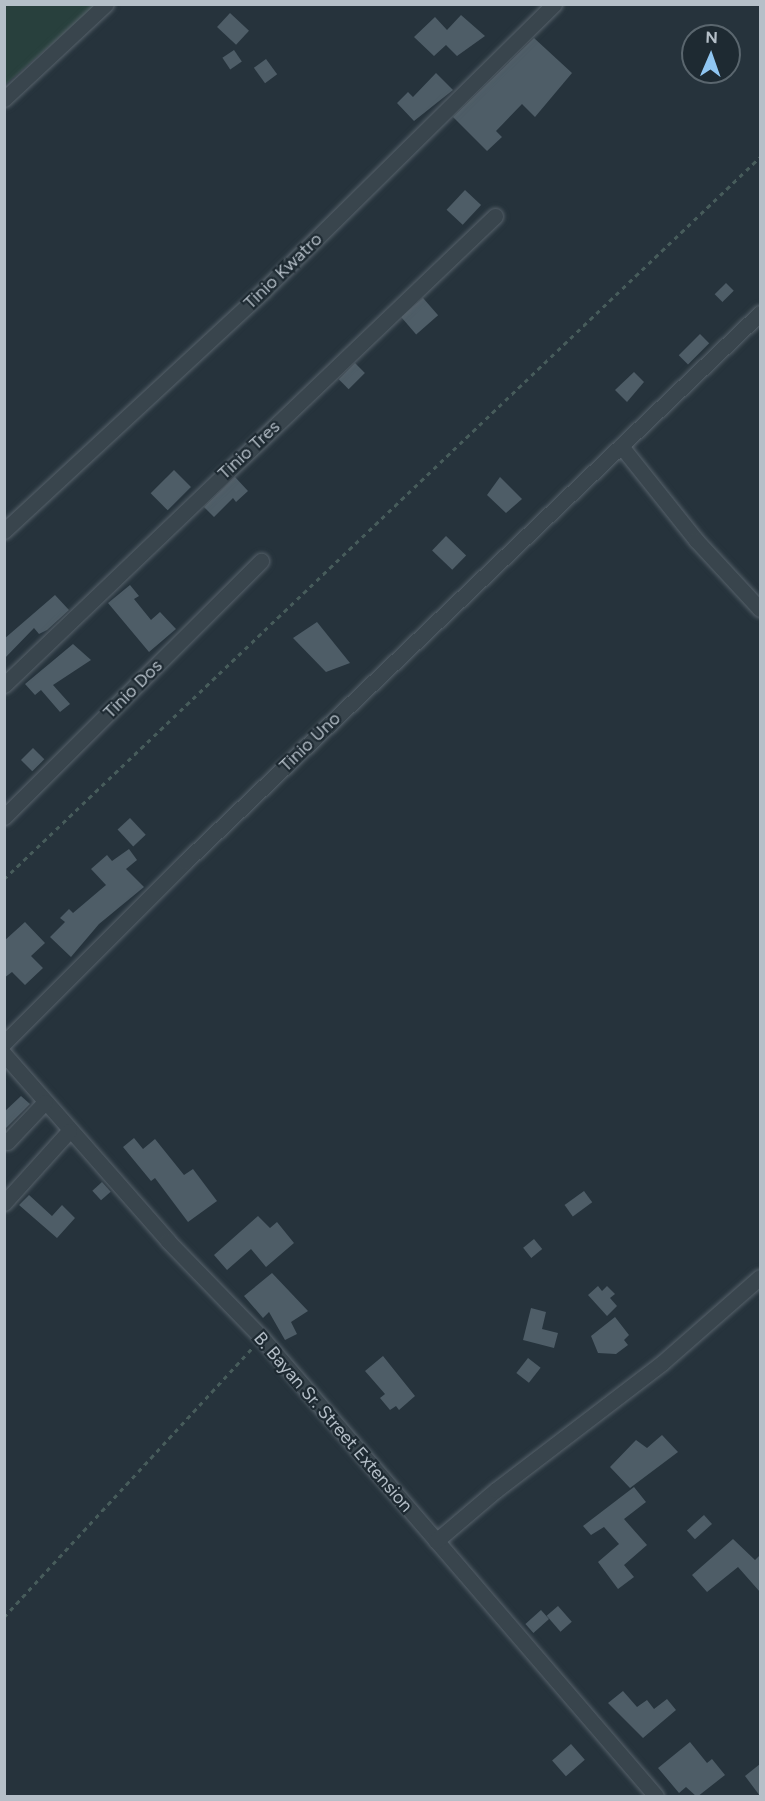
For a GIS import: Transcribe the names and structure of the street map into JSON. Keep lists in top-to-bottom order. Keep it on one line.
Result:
{"streets":{"street":["Tinio Kwatro","Tinio Tres","Tinio Dos","Tinio Uno","B. Bayan Sr. Street Extension"]},"north":"top"}
